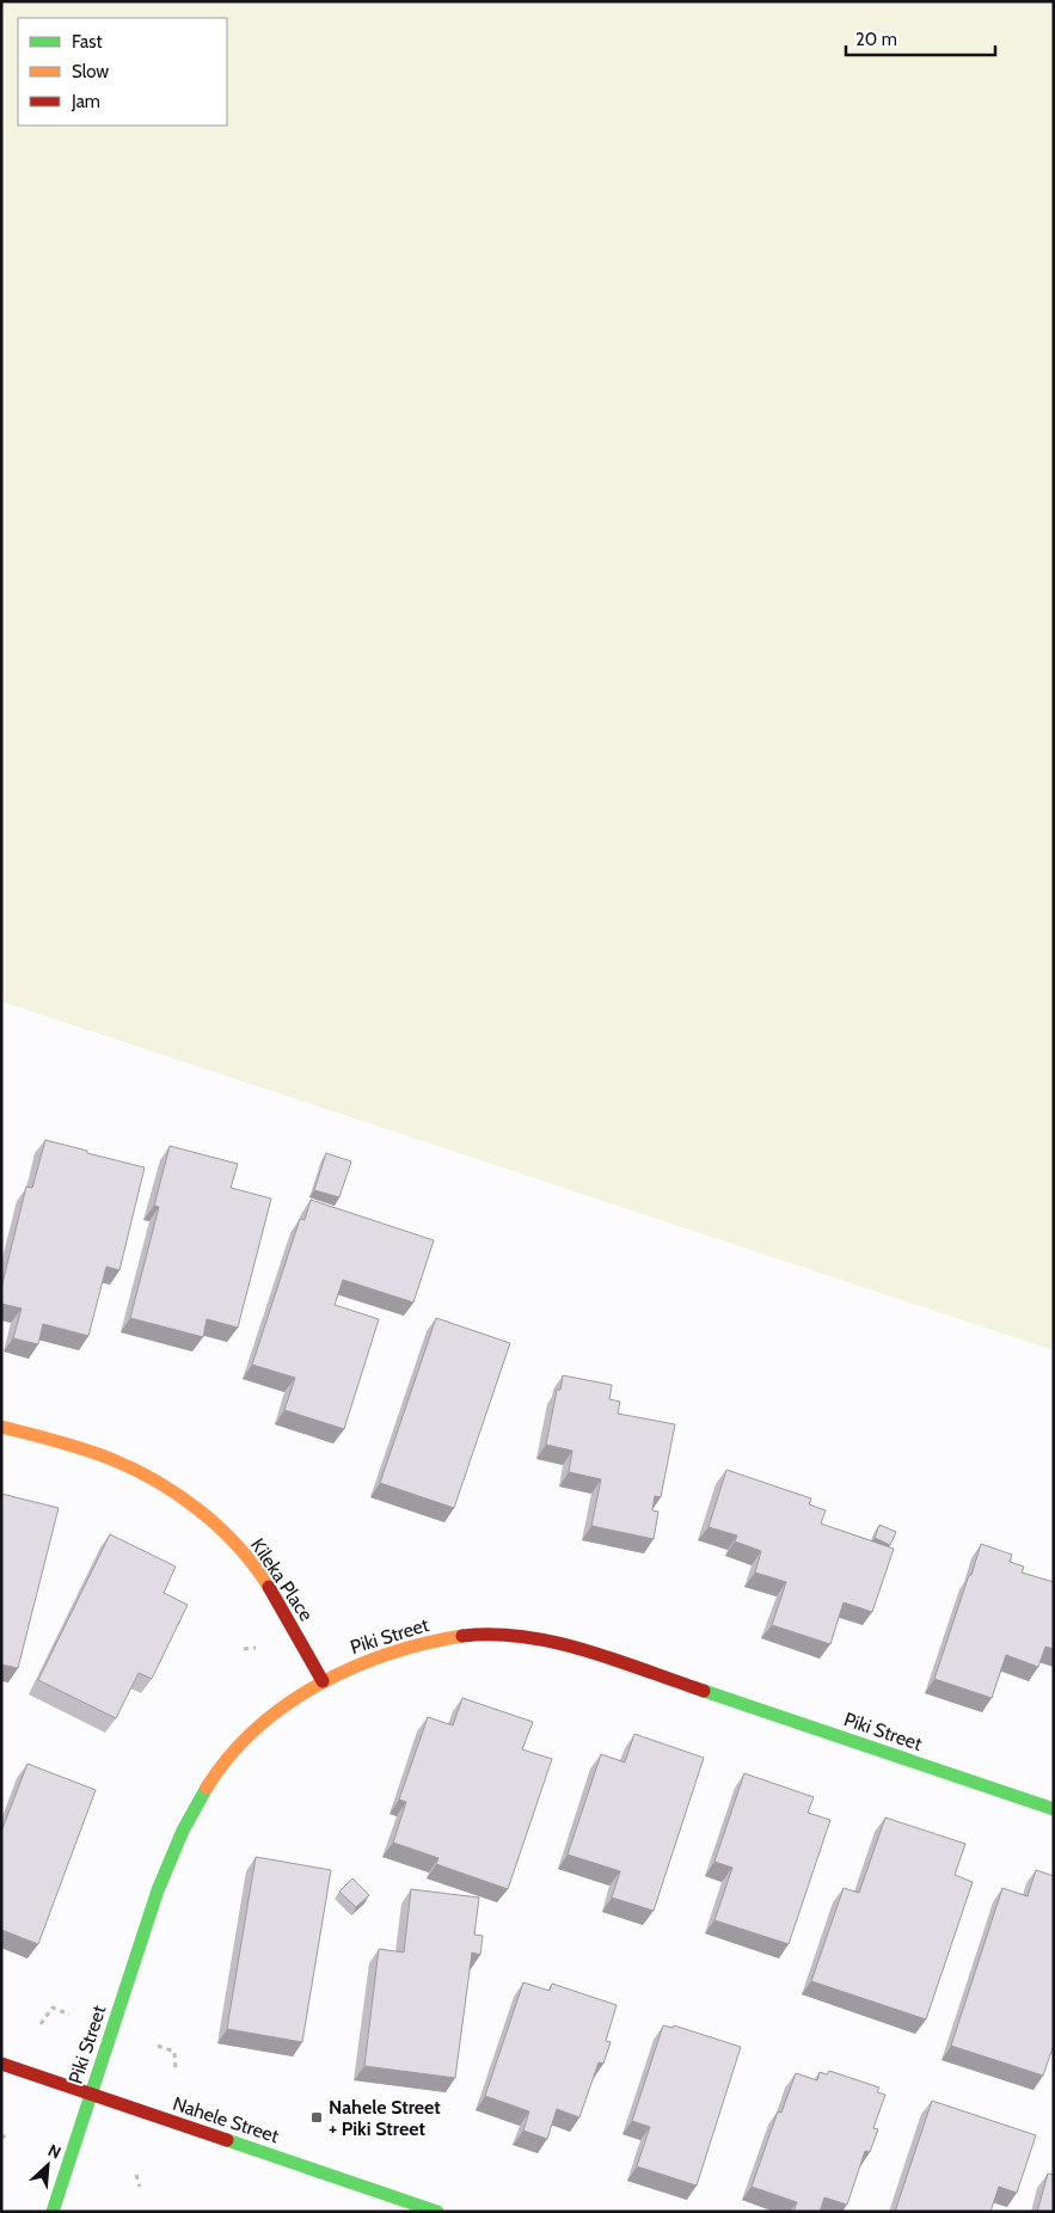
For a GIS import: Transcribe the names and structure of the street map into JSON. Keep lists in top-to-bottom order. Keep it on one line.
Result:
{"streets":{"street":["Kileka Place","Piki Street","Nahele Street"]},"crossings":[["Kileka Place","Piki Street"],["Piki Street","Nahele Street"]],"places":{"transit":["Nahele Street + Piki Street"]},"legend":["Fast","Slow","Jam"],"scale_bar":"20 m","north":"top right"}
